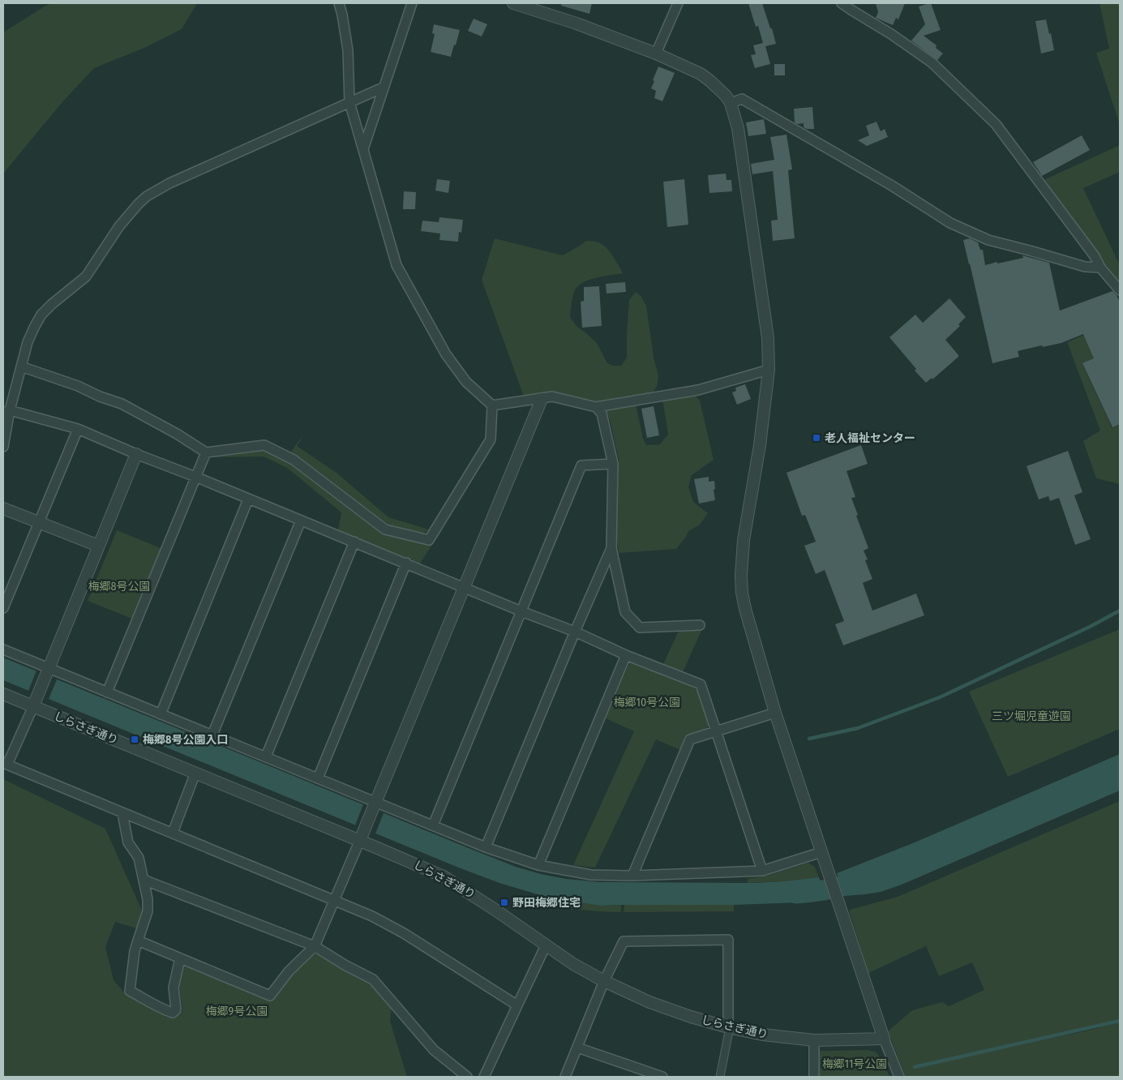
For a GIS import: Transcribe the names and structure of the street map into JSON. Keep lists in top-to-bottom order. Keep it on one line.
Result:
{"streets":{"street":["しらさぎ通り"]},"parks":["梅郷8号公園","梅郷10号公園","三ツ堀児童遊園","梅郷9号公園","梅郷11号公園"],"places":{"transit":["老人福祉センター","梅郷8号公園入口","野田梅郷住宅"]}}
